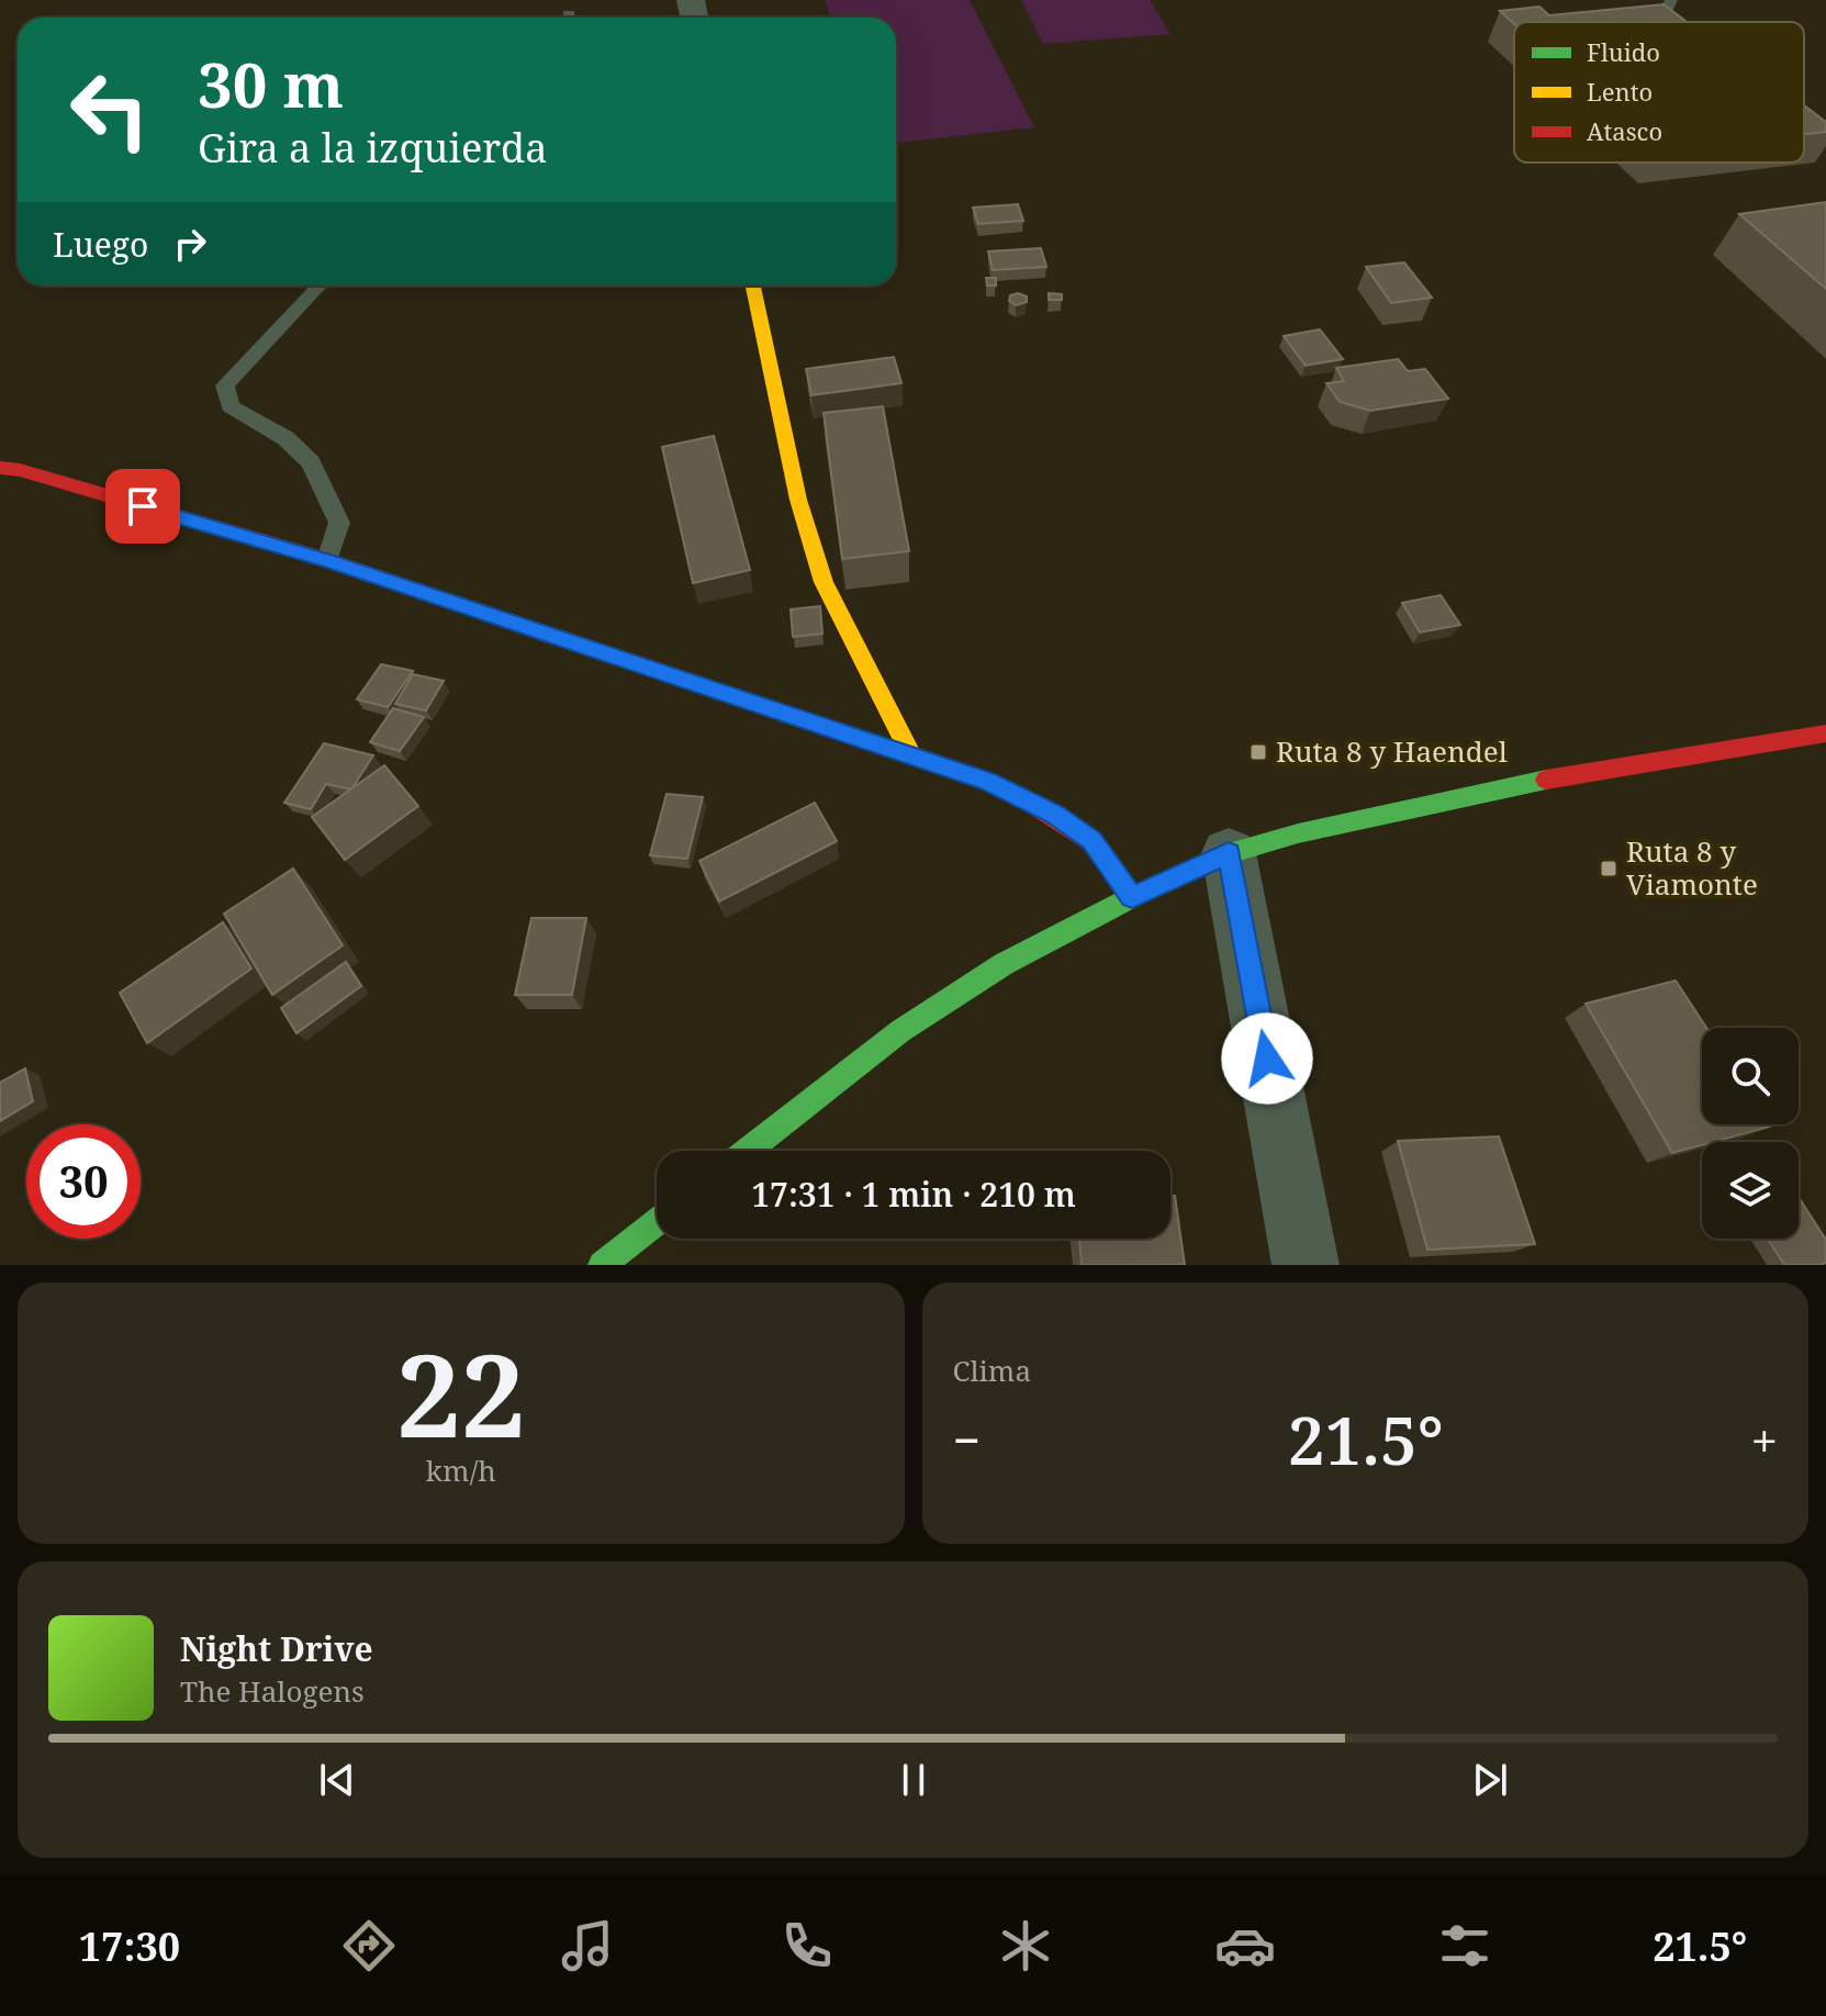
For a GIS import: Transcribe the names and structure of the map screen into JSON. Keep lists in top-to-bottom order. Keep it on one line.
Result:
{"places":{"transit":["Ruta 8 y Haendel","Ruta 8 y Viamonte"]},"legend":["Fluido","Lento","Atasco"],"page":{"turn":["30 m","Gira a la izquierda"],"then":"Luego","limit":"30","trip":"17:31 · 1 min · 210 m","tile":[["22","km/h"],"Clima"],"heat":["−","21.5°","+"],"song":["Night Drive","The Halogens"],"tabs":["17:30","21.5°"]}}
